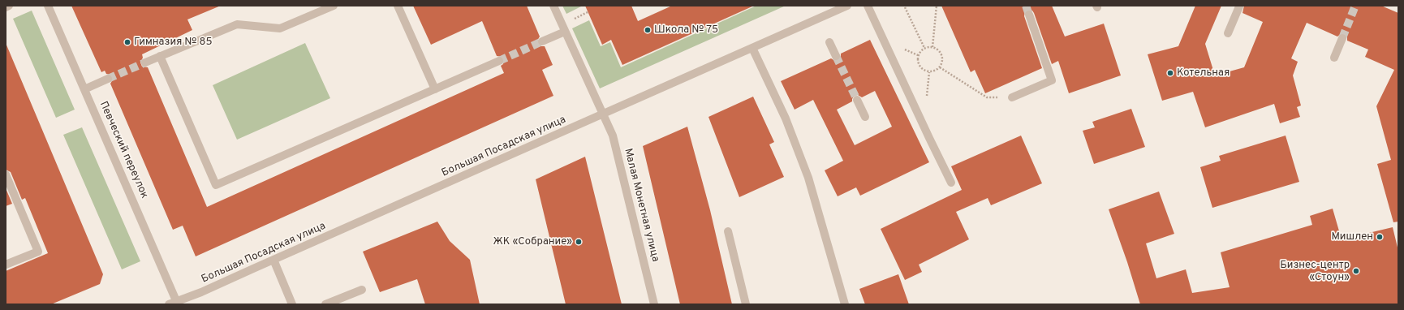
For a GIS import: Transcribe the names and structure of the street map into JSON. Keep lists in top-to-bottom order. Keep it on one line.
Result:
{"streets":{"street":["Большая Посадская улица","Певческий переулок","Малая Монетная улица"]},"crossings":[["Большая Посадская улица","Певческий переулок"],["Большая Посадская улица","Малая Монетная улица"]],"places":["Школа № 75","Гимназия № 85","Котельная","Мишлен","ЖК «Собрание»","Бизнес-центр «Стоун»"]}
